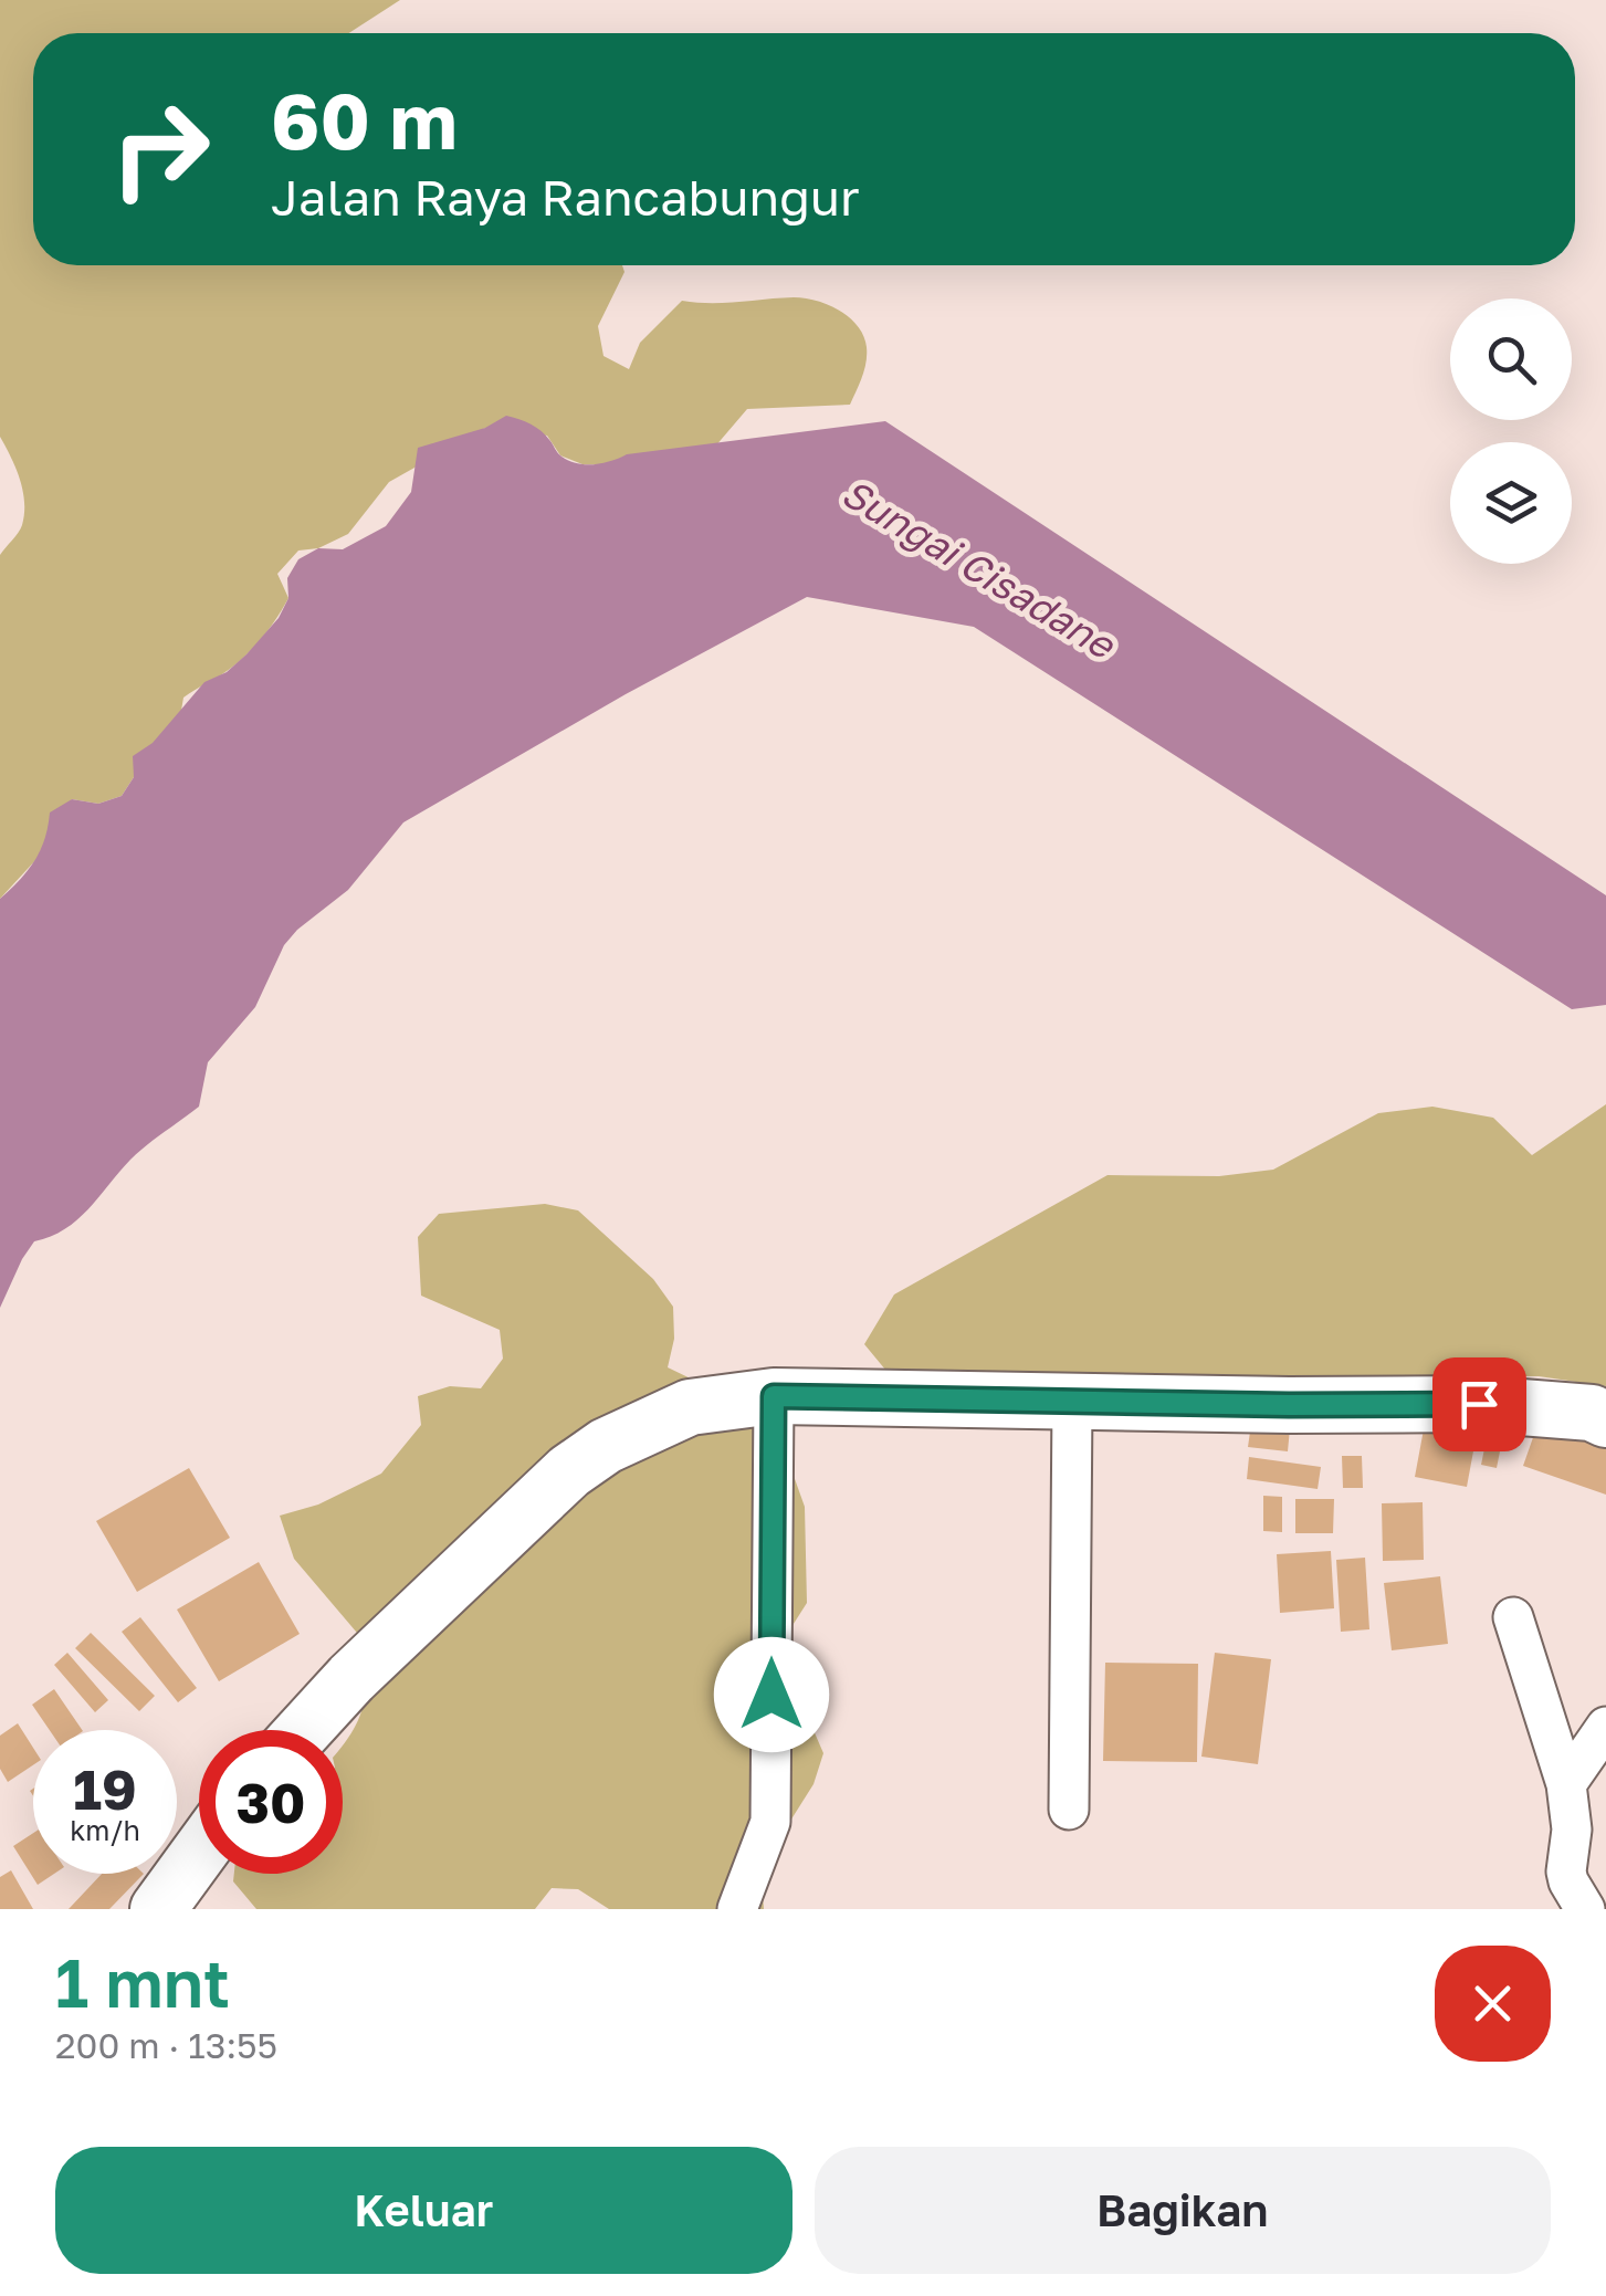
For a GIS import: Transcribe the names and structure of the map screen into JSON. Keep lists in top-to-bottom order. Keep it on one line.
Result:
{"water":["Sungai Cisadane"],"page":{"turn":["60 m","Jalan Raya Rancabungur"],"speed":"19 km/h","limit":"30","heading":["1 mnt","200 m · 13:55"],"buttons":["Keluar","Bagikan"]}}
